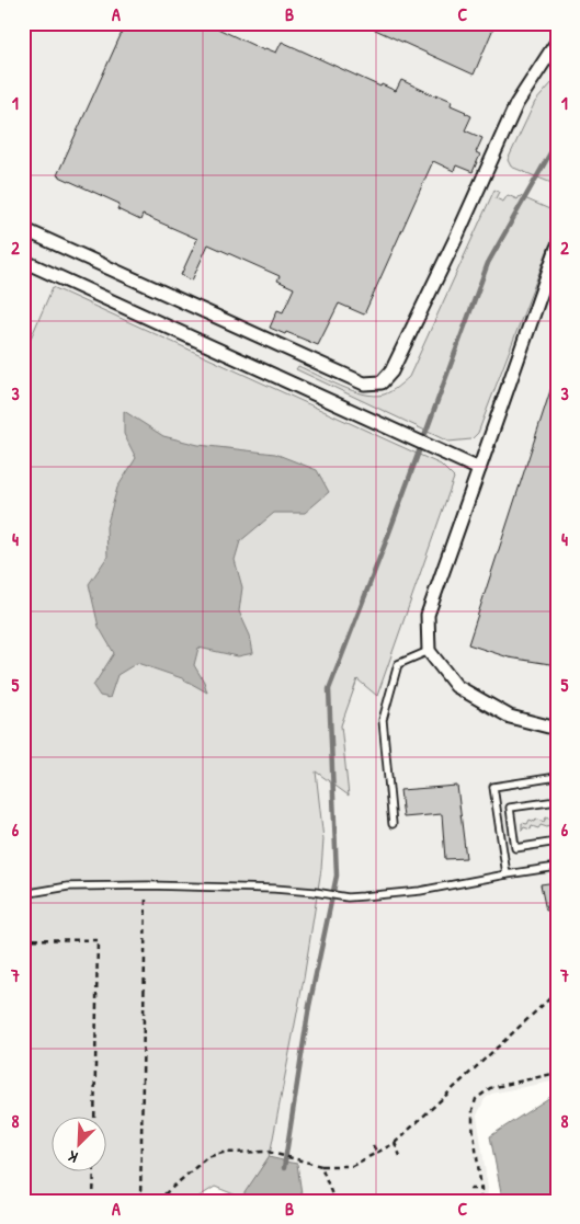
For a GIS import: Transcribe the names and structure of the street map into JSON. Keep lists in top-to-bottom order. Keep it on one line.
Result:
{"north":"bottom left","grid":{"columns":["A","B","C"],"rows":["1","2","3","4","5","6","7","8"]}}
